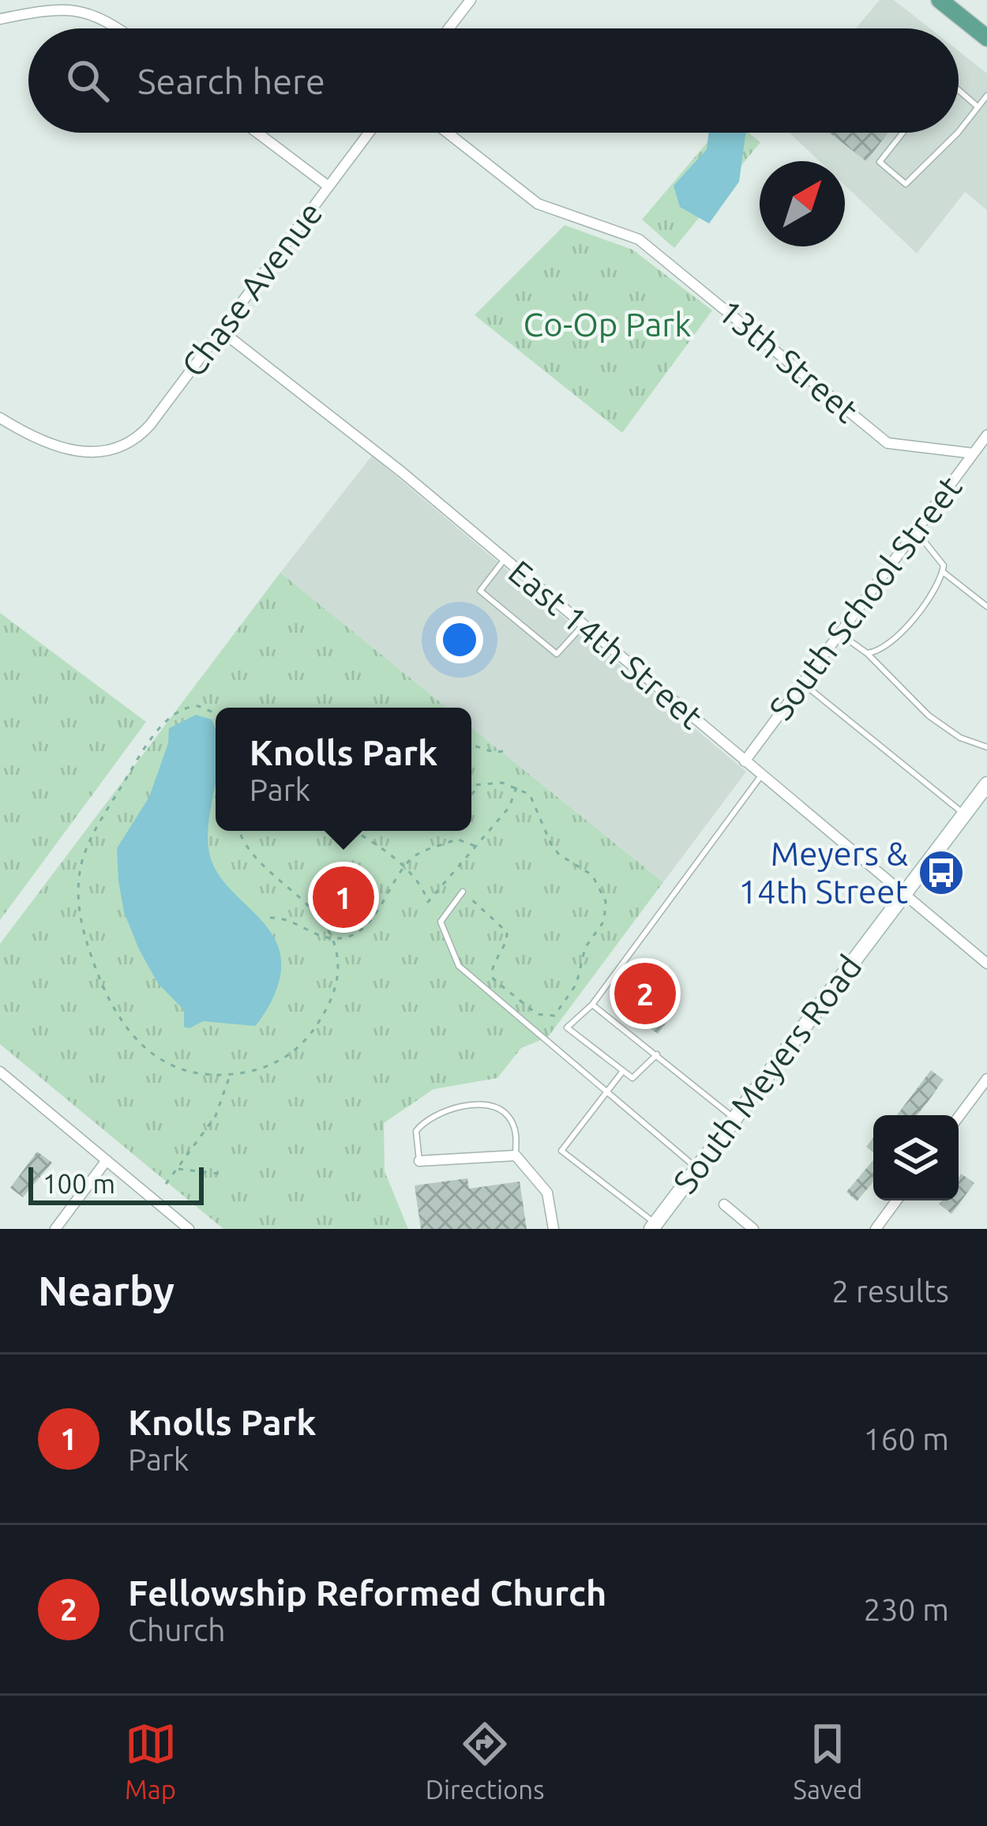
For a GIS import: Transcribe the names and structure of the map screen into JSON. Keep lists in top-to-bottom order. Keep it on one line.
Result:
{"streets":{"street":["Chase Avenue","13th Street","South School Street","East 14th Street","South Meyers Road"]},"crossings":[["Chase Avenue","East 14th Street"],["13th Street","South School Street"],["South School Street","East 14th Street"],["East 14th Street","South Meyers Road"]],"parks":["Co-Op Park"],"places":{"bus stop":["Meyers & 14th Street"]},"scale_bar":"100 m","north":"top right","page":{"search":"Search here","popup":["Knolls Park","Park"],"pins":["1","2"],"scale":"100 m","heading":["Nearby","2 results"],"list":[{"mark":"1","name":"Knolls Park","note":"Park","value":"160 m"},{"mark":"2","name":"Fellowship Reformed Church","note":"Church","value":"230 m"}],"nav":["Map","Directions","Saved"]}}
